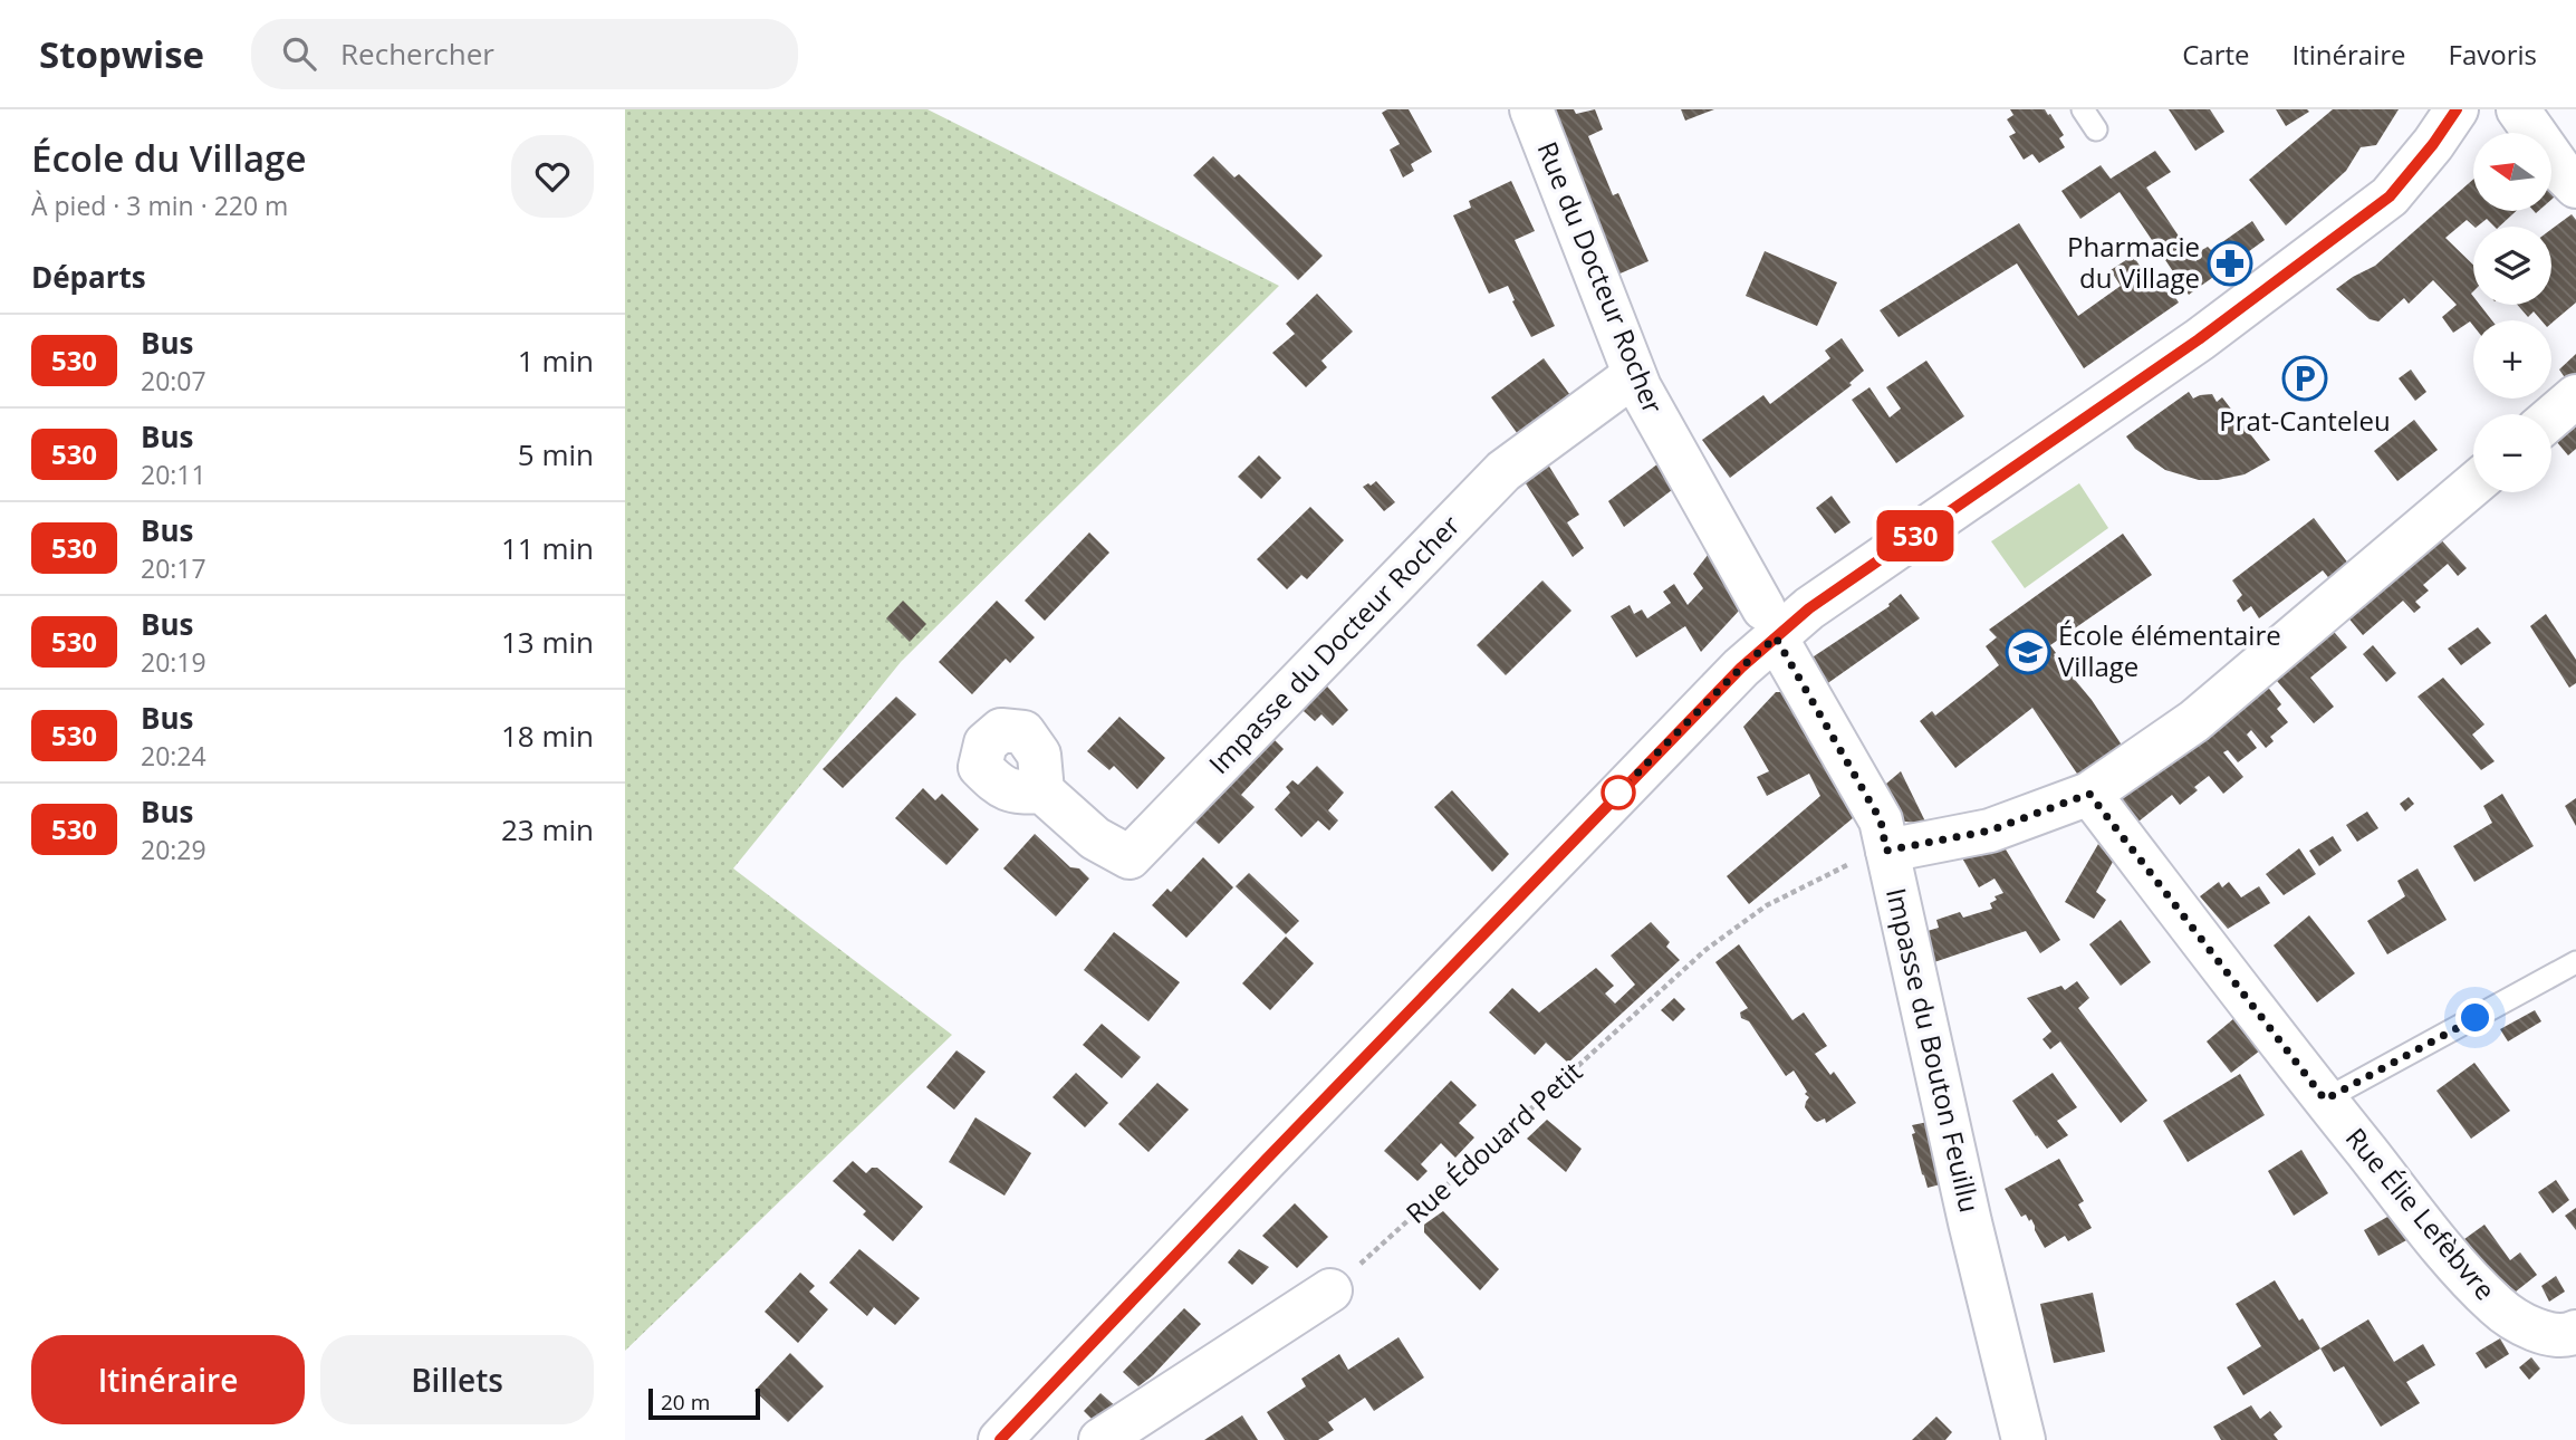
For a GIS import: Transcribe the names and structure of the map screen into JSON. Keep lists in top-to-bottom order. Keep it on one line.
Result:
{"streets":{"street":["Rue du Docteur Rocher","Impasse du Docteur Rocher","Impasse du Bouton Feuillu","Rue Élie Lefèbvre"],"path":["Rue Édouard Petit"]},"crossings":[["Rue du Docteur Rocher","Impasse du Docteur Rocher"],["Rue du Docteur Rocher","Impasse du Bouton Feuillu"],["Impasse du Bouton Feuillu","Rue Édouard Petit"]],"places":{"pharmacy":["Pharmacie du Village"],"parking":["Prat-Canteleu"],"school or university":["École élémentaire Village"]},"lines":["bus line 530"],"scale_bar":"20 m","north":"left","page":{"header":"Stopwise","search":"Rechercher","nav":["Carte","Itinéraire","Favoris"],"heading":[["École du Village","À pied · 3 min · 220 m"],"Départs"],"on_map":"530","map_buttons":["+","−"],"list":[{"mark":"530","name":"Bus","note":"20:07","value":"1 min"},{"mark":"530","name":"Bus","note":"20:11","value":"5 min"},{"mark":"530","name":"Bus","note":"20:17","value":"11 min"},{"mark":"530","name":"Bus","note":"20:19","value":"13 min"},{"mark":"530","name":"Bus","note":"20:24","value":"18 min"},{"mark":"530","name":"Bus","note":"20:29","value":"23 min"}],"buttons":["Itinéraire","Billets"],"scale":"20 m"}}
